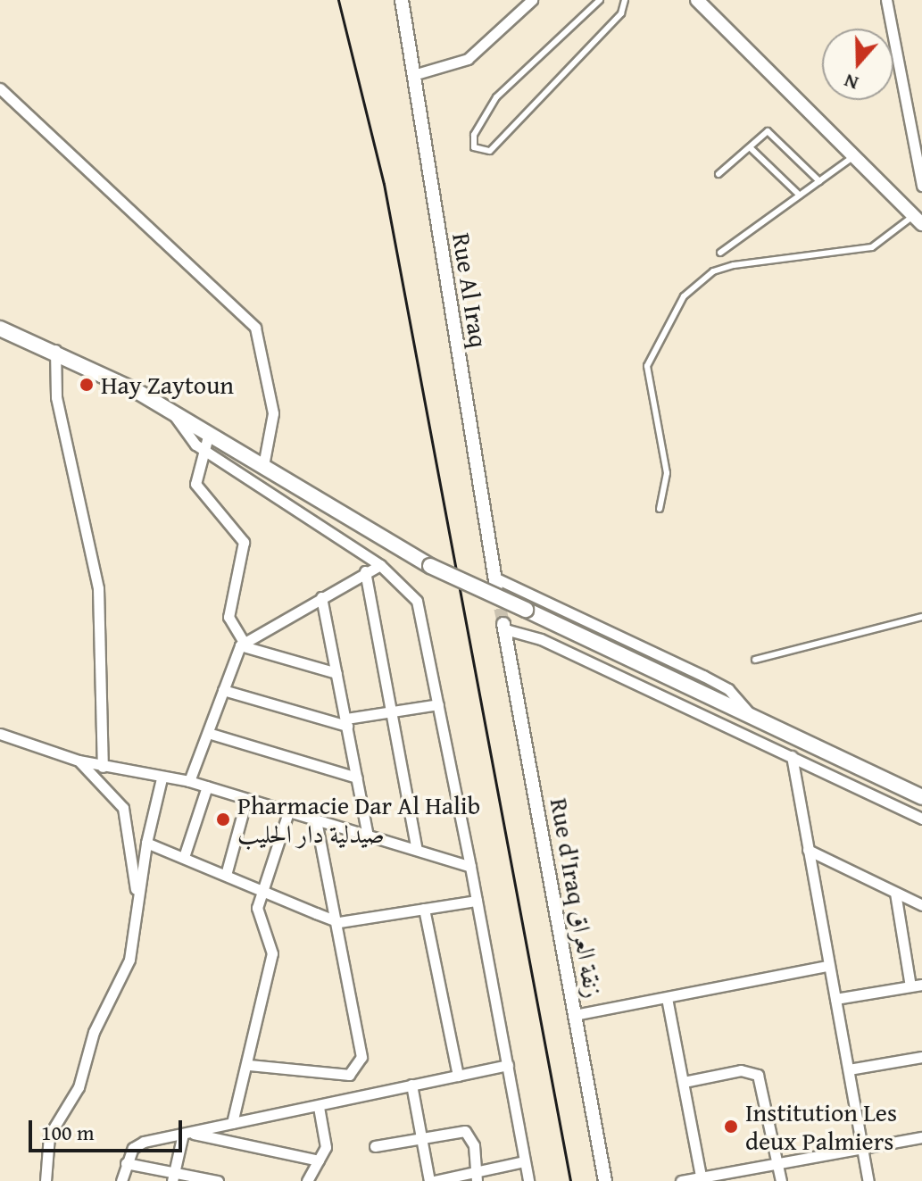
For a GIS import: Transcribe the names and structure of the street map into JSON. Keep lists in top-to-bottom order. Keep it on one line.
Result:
{"streets":{"street":["Rue Al Iraq","Rue d'Iraq زنقة العراق"]},"places":["Hay Zaytoun","Pharmacie Dar Al Halib صيدلية دار الحليب","Institution Les deux Palmiers"],"scale_bar":"100 m","north":"bottom"}
